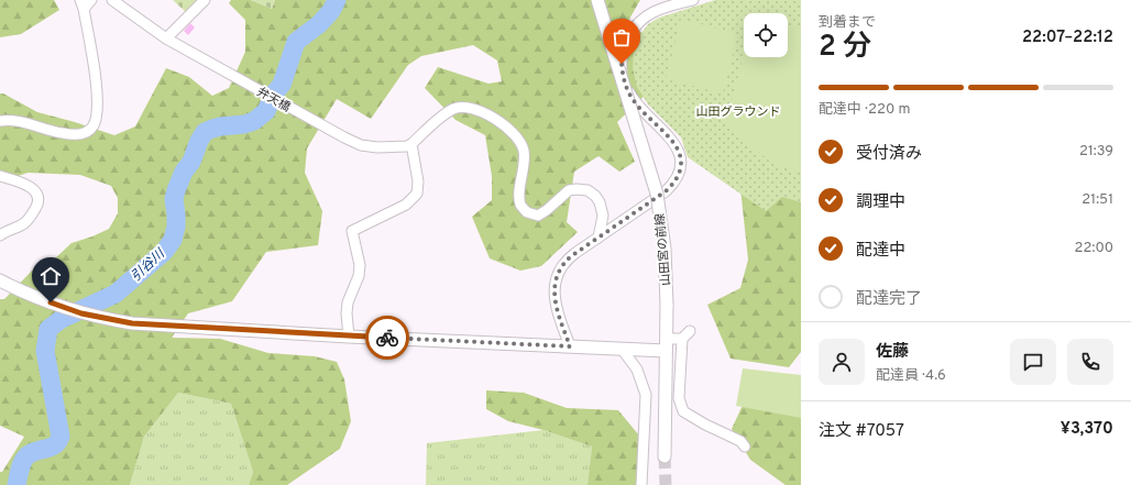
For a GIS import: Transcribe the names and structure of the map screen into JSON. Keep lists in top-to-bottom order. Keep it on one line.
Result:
{"streets":{"main road":["山田宮の前線"],"street":["弁天橋"]},"water":["引谷川"],"parks":["山田グラウンド"],"page":{"heading":["2 分","到着まで","22:07–22:12"],"panel":["佐藤","配達員 · 4.6","注文 #7057","¥3,370"],"bar":"配達中 · 220 m","list":[["受付済み","21:39"],["調理中","21:51"],["配達中","22:00"],"配達完了"]}}
